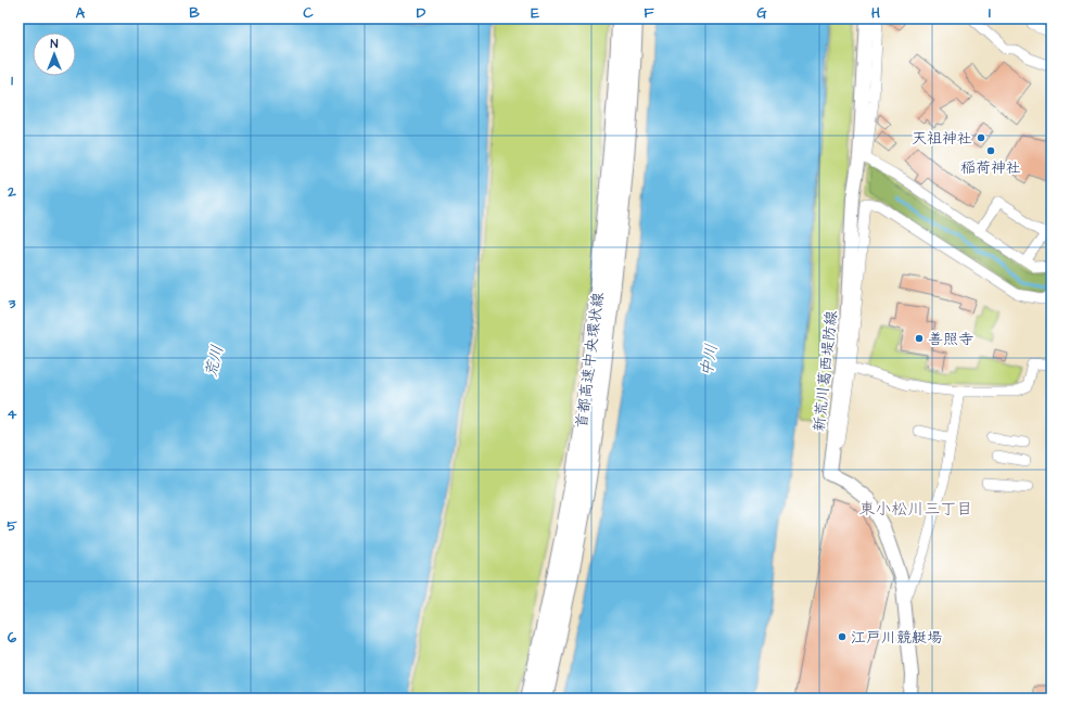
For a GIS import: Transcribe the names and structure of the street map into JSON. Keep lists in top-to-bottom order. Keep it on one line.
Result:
{"streets":{"highway":["首都高速中央環状線"],"main road":["新荒川葛西堤防線"]},"districts":["東小松川三丁目"],"water":["中川","荒川"],"places":["天祖神社","稲荷神社","善照寺","江戸川競艇場"],"north":"top","grid":{"columns":["A","B","C","D","E","F","G","H","I"],"rows":["1","2","3","4","5","6"]}}
